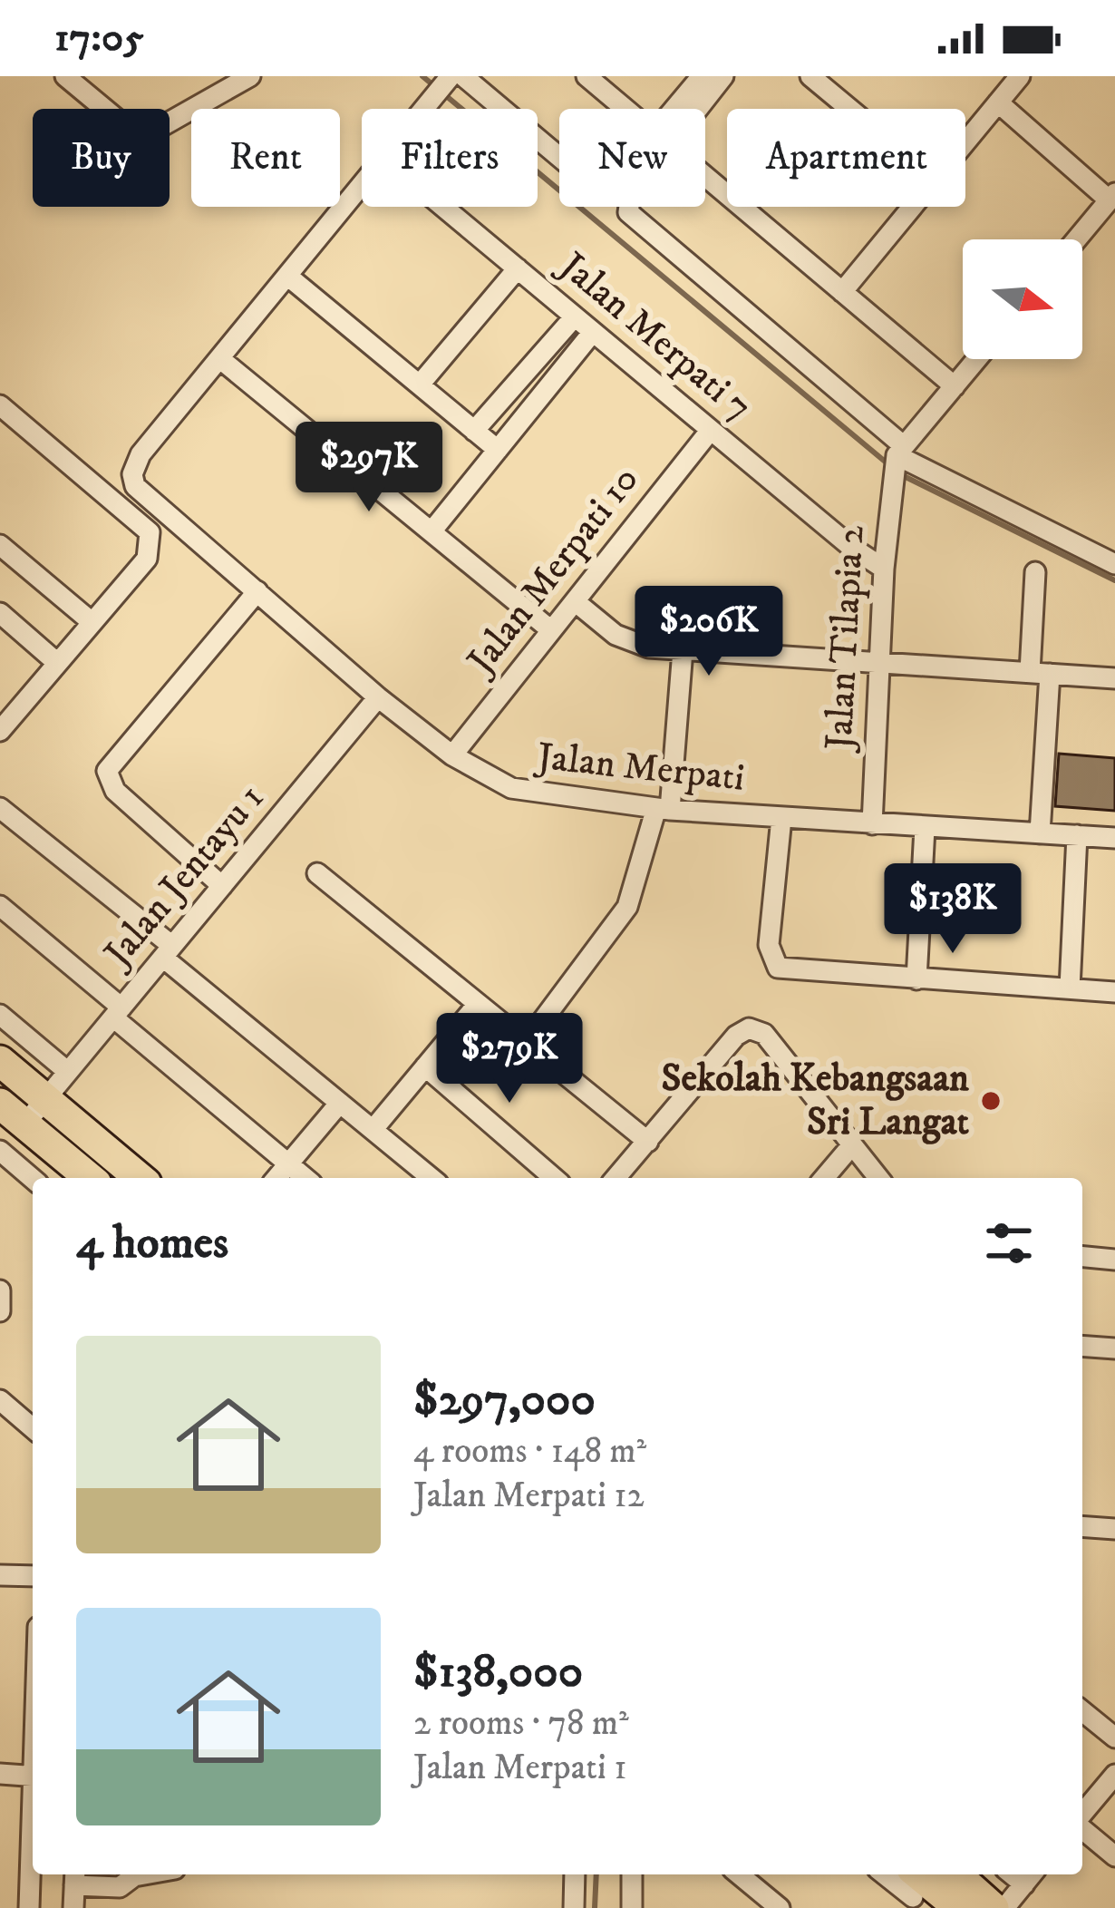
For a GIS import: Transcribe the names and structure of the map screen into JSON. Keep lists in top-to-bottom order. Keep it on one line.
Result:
{"streets":{"street":["Jalan Merpati 7","Jalan Merpati 10","Jalan Tilapia 2","Jalan Merpati","Jalan Jentayu 1"]},"crossings":[["Jalan Merpati 7","Jalan Merpati 10"],["Jalan Merpati 7","Jalan Tilapia 2"],["Jalan Merpati 10","Jalan Merpati"],["Jalan Tilapia 2","Jalan Merpati"],["Jalan Merpati","Jalan Jentayu 1"]],"places":["Sekolah Kebangsaan Sri Langat"],"north":"right","page":{"status":"17:05","chip":["Buy","Rent","Filters","New","Apartment"],"price":["$297K","$206K","$138K","$279K"],"heading":"4 homes","list":[{"name":"$297,000","note":"4 rooms · 148 m² · Jalan Merpati 12"},{"name":"$138,000","note":"2 rooms · 78 m² · Jalan Merpati 1"}]}}
